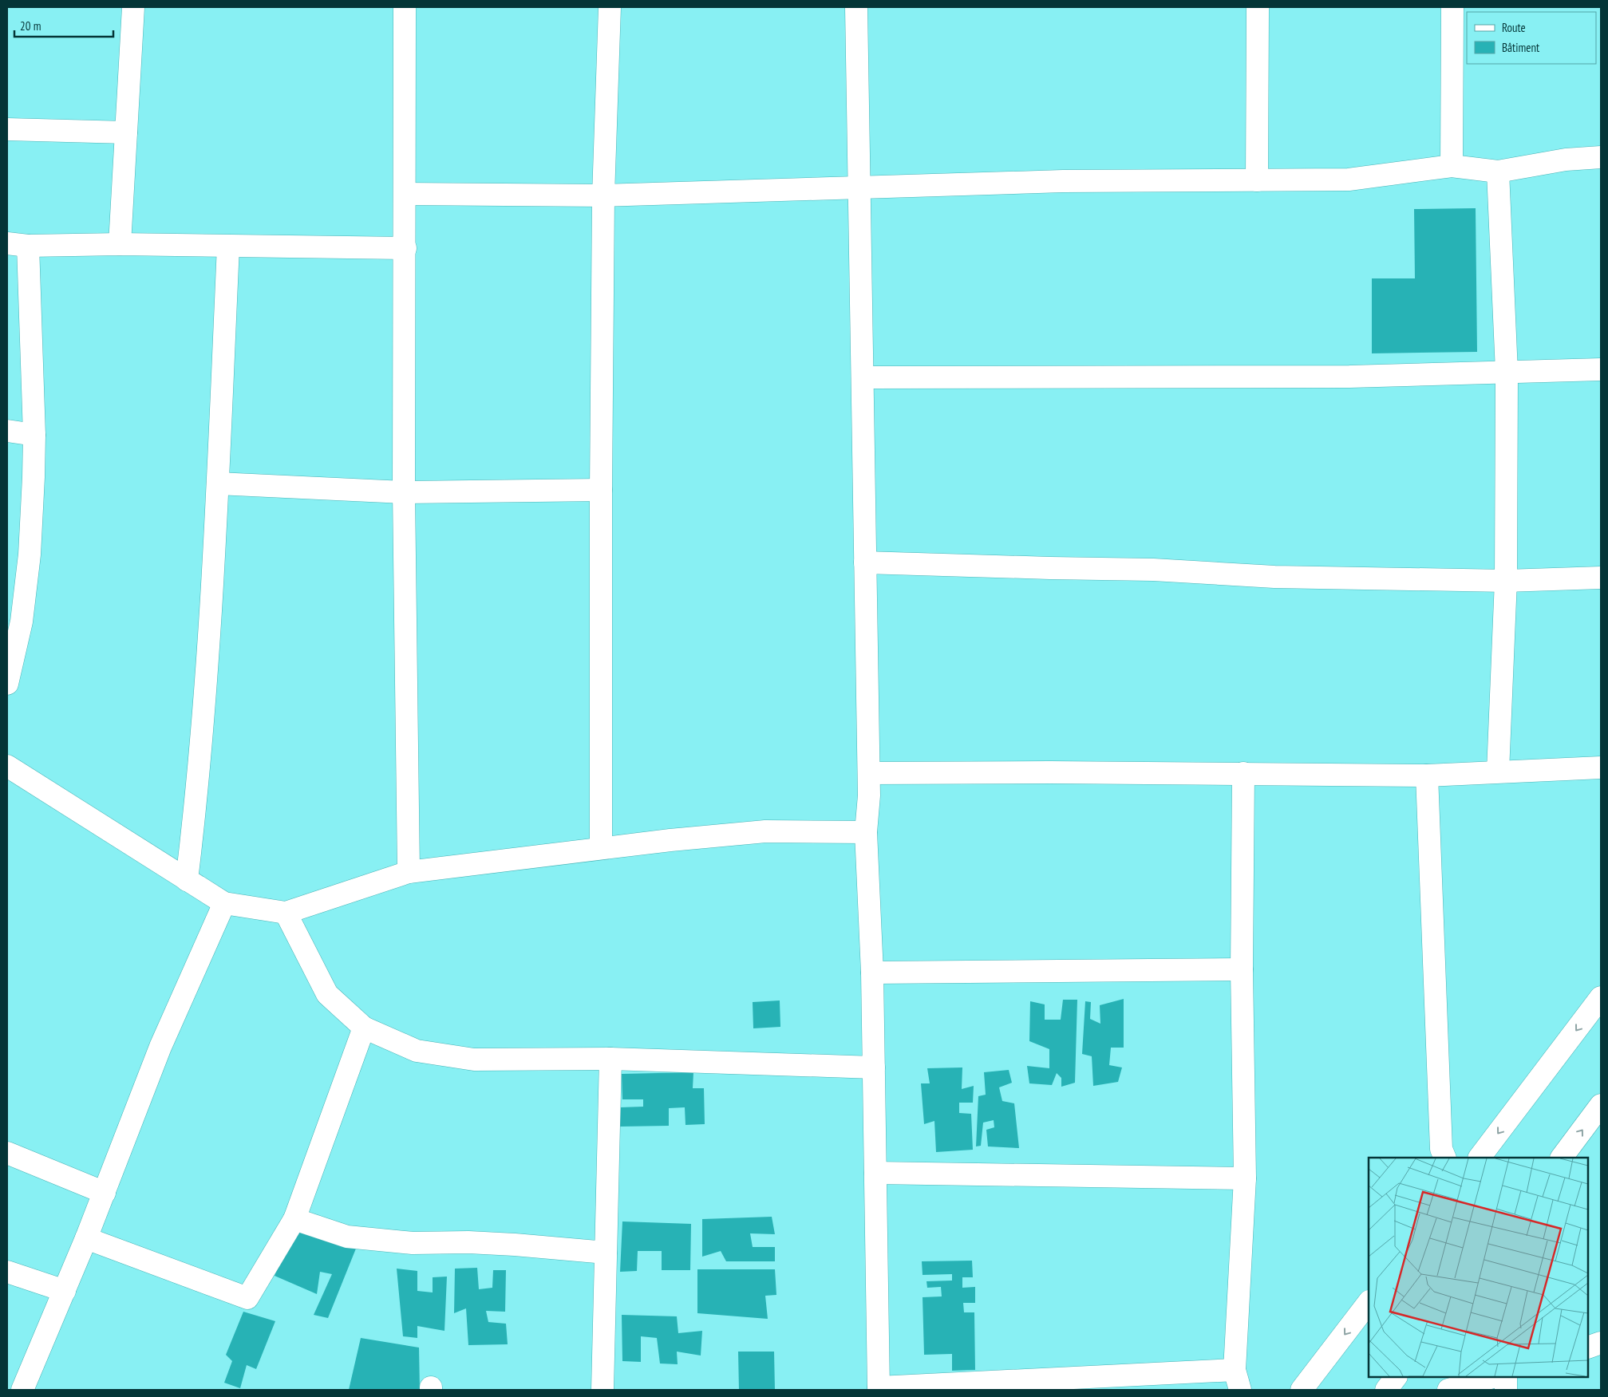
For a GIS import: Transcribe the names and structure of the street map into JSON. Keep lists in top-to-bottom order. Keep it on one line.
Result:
{"legend":["Route","Bâtiment"],"scale_bar":"20 m"}
